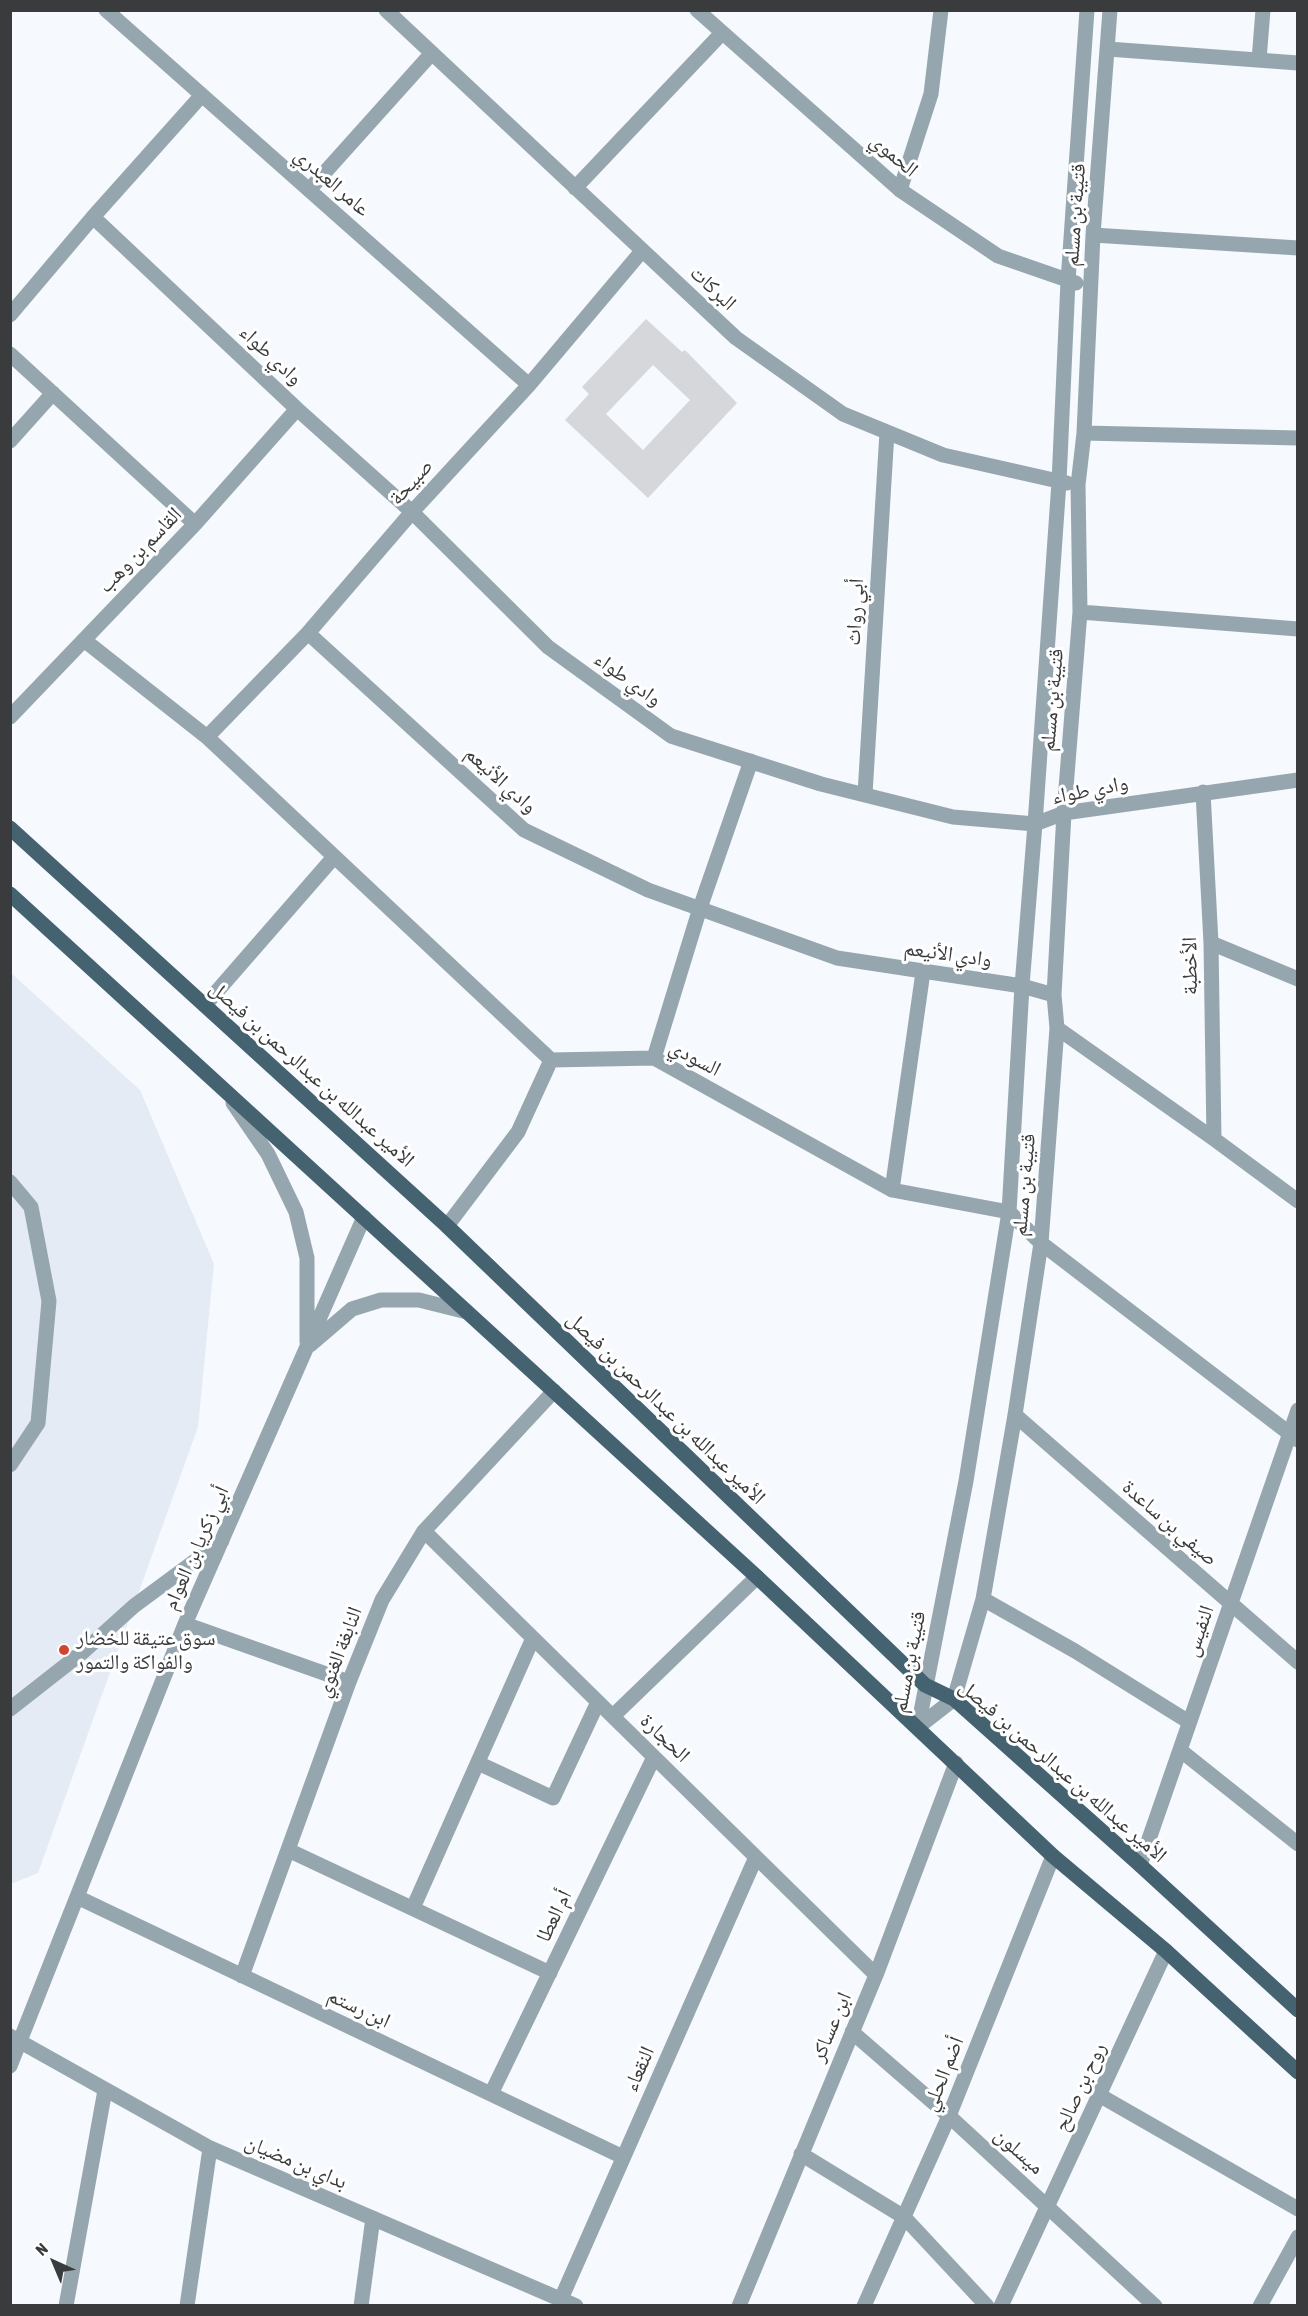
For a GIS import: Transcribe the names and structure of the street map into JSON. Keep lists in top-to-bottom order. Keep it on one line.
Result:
{"streets":{"main road":["الأمير عبدالله بن عبدالرحمن بن فيصل"],"street":["الحموي","عامر العبدري","قتيبة بن مسلم","البركات","وادي طواء","صبيحة","القاسم بن وهب","أبي رواث","وادي الأنيعم","الأخطبة","السودي","صيفي بن ساعدة","أبي زكريا بن العوام","النفيس","النابغة الغنوي","الحجارة","أم العطا","ابن رستم","ابن عساكر","النقعاء","أضم الحلي","روح بن صالح","ميسلون","بداي بن مضيان"]},"crossings":[["الحموي","قتيبة بن مسلم"],["عامر العبدري","صبيحة"],["قتيبة بن مسلم","البركات"],["قتيبة بن مسلم","وادي طواء"],["قتيبة بن مسلم","وادي الأنيعم"],["قتيبة بن مسلم","السودي"],["قتيبة بن مسلم","الأمير عبدالله بن عبدالرحمن بن فيصل"],["قتيبة بن مسلم","صيفي بن ساعدة"],["البركات","صبيحة"],["البركات","أبي رواث"],["وادي طواء","صبيحة"],["وادي طواء","القاسم بن وهب"],["وادي طواء","أبي رواث"],["وادي طواء","الأخطبة"],["صبيحة","وادي الأنيعم"],["الأمير عبدالله بن عبدالرحمن بن فيصل","النفيس"],["صيفي بن ساعدة","النفيس"],["أبي زكريا بن العوام","ابن رستم"],["أبي زكريا بن العوام","بداي بن مضيان"],["النابغة الغنوي","الحجارة"],["النابغة الغنوي","ابن رستم"],["الحجارة","أم العطا"],["الحجارة","ابن عساكر"],["الحجارة","النقعاء"],["أم العطا","ابن رستم"],["ابن رستم","النقعاء"],["ابن عساكر","ميسلون"],["النقعاء","بداي بن مضيان"],["أضم الحلي","ميسلون"],["روح بن صالح","ميسلون"]],"places":["سوق عتيقة للخضار والفواكة والتمور"],"north":"top left"}
